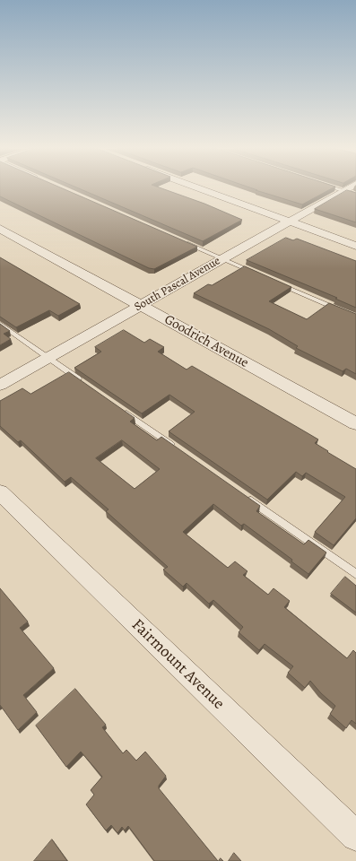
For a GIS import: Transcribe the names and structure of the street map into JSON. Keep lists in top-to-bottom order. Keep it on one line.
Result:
{"streets":{"street":["South Pascal Avenue","Goodrich Avenue","Fairmount Avenue"]},"crossings":[["South Pascal Avenue","Goodrich Avenue"]]}
